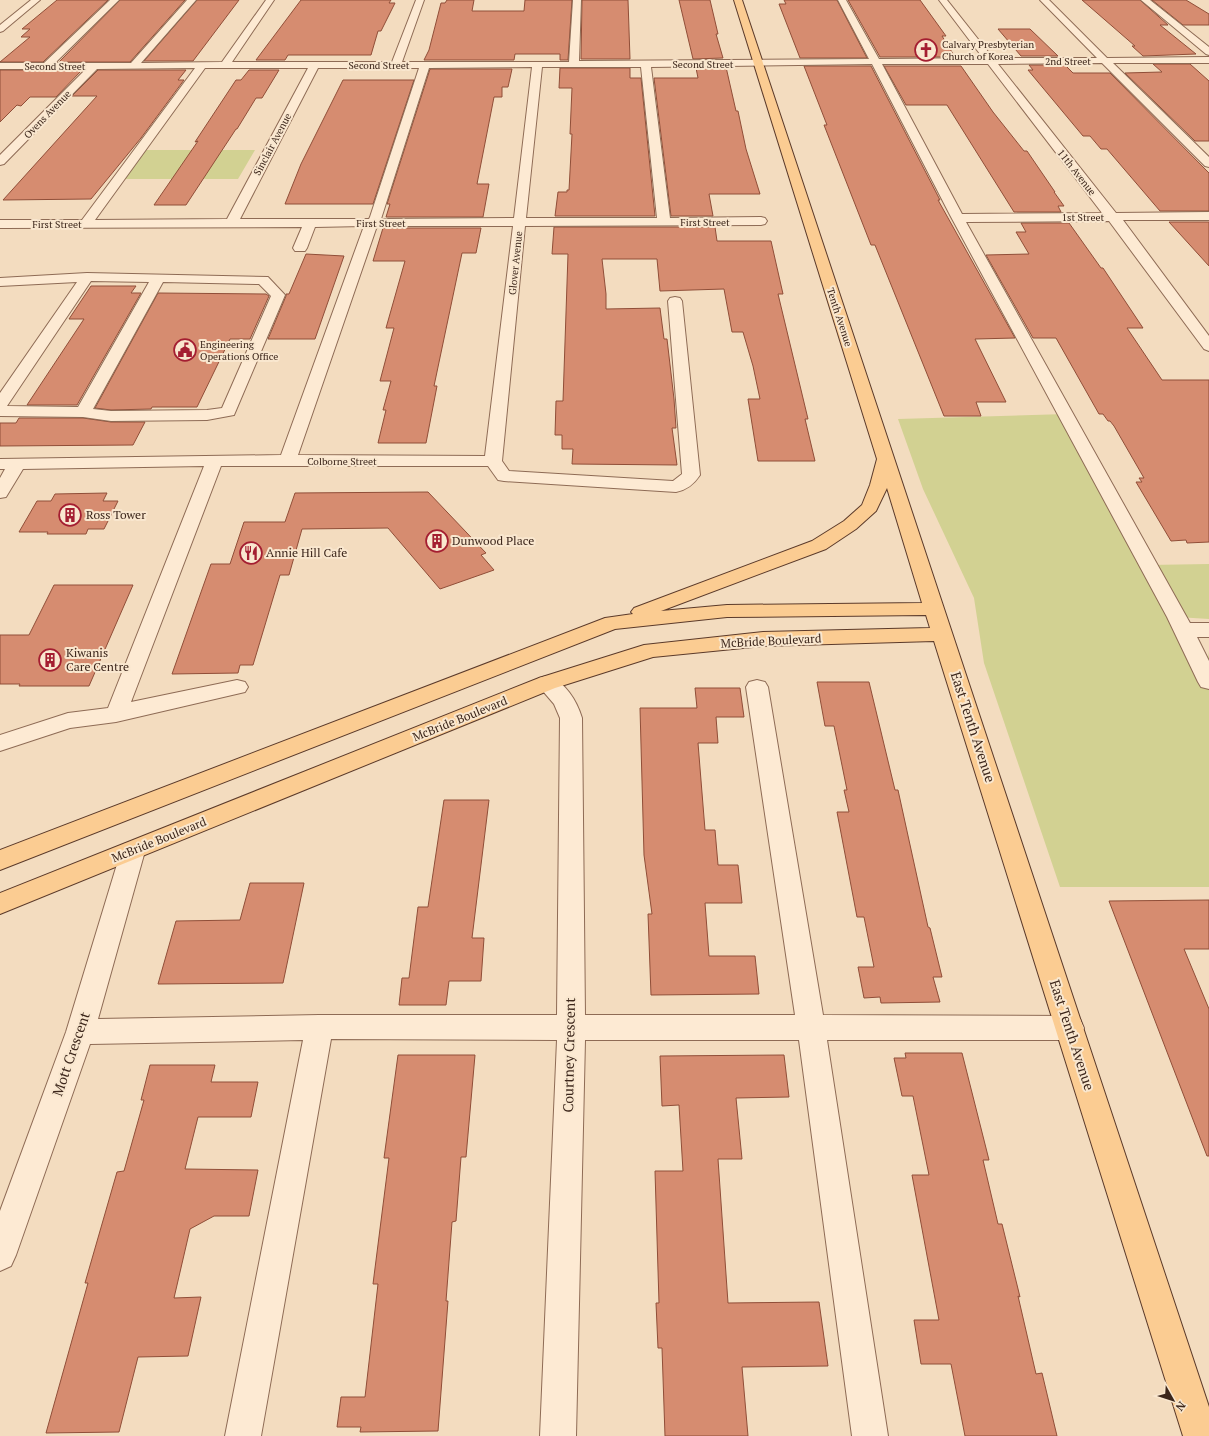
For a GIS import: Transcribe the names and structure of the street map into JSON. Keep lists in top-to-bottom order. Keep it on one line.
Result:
{"streets":{"main road":["Tenth Avenue","McBride Boulevard","East Tenth Avenue"],"street":["2nd Street","Second Street","Ovens Avenue","Sinclair Avenue","11th Avenue","1st Street","First Street","Glover Avenue","Colborne Street","Mott Crescent","Courtney Crescent"]},"crossings":[["2nd Street","Second Street"],["2nd Street","11th Avenue"],["2nd Street","Tenth Avenue"],["Second Street","Ovens Avenue"],["Second Street","Sinclair Avenue"],["Second Street","Glover Avenue"],["Second Street","Tenth Avenue"],["Sinclair Avenue","First Street"],["11th Avenue","1st Street"],["First Street","Glover Avenue"],["Glover Avenue","Colborne Street"],["Tenth Avenue","McBride Boulevard"],["Tenth Avenue","East Tenth Avenue"],["McBride Boulevard","East Tenth Avenue"],["McBride Boulevard","Mott Crescent"],["McBride Boulevard","Courtney Crescent"]],"places":{"church":["Calvary Presbyterian Church of Korea"],"public building":["Engineering Operations Office"],"building":["Ross Tower","Dunwood Place","Kiwanis Care Centre"],"restaurant":["Annie Hill Cafe"]},"north":"bottom right"}
